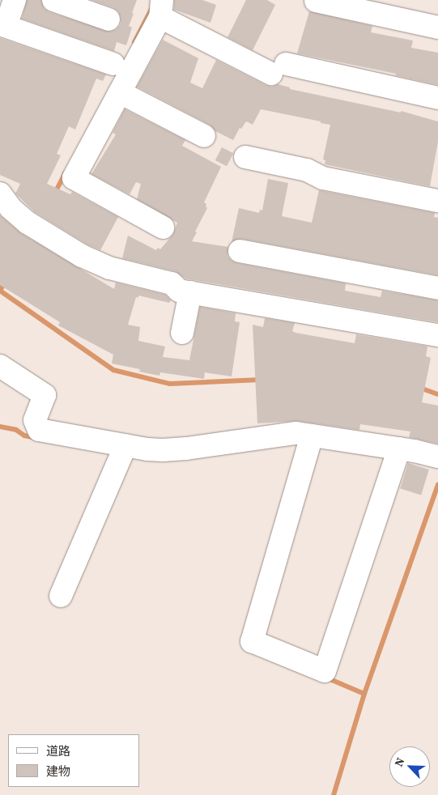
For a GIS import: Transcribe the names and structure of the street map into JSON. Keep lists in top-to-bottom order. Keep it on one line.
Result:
{"legend":["道路","建物"],"north":"top left"}
